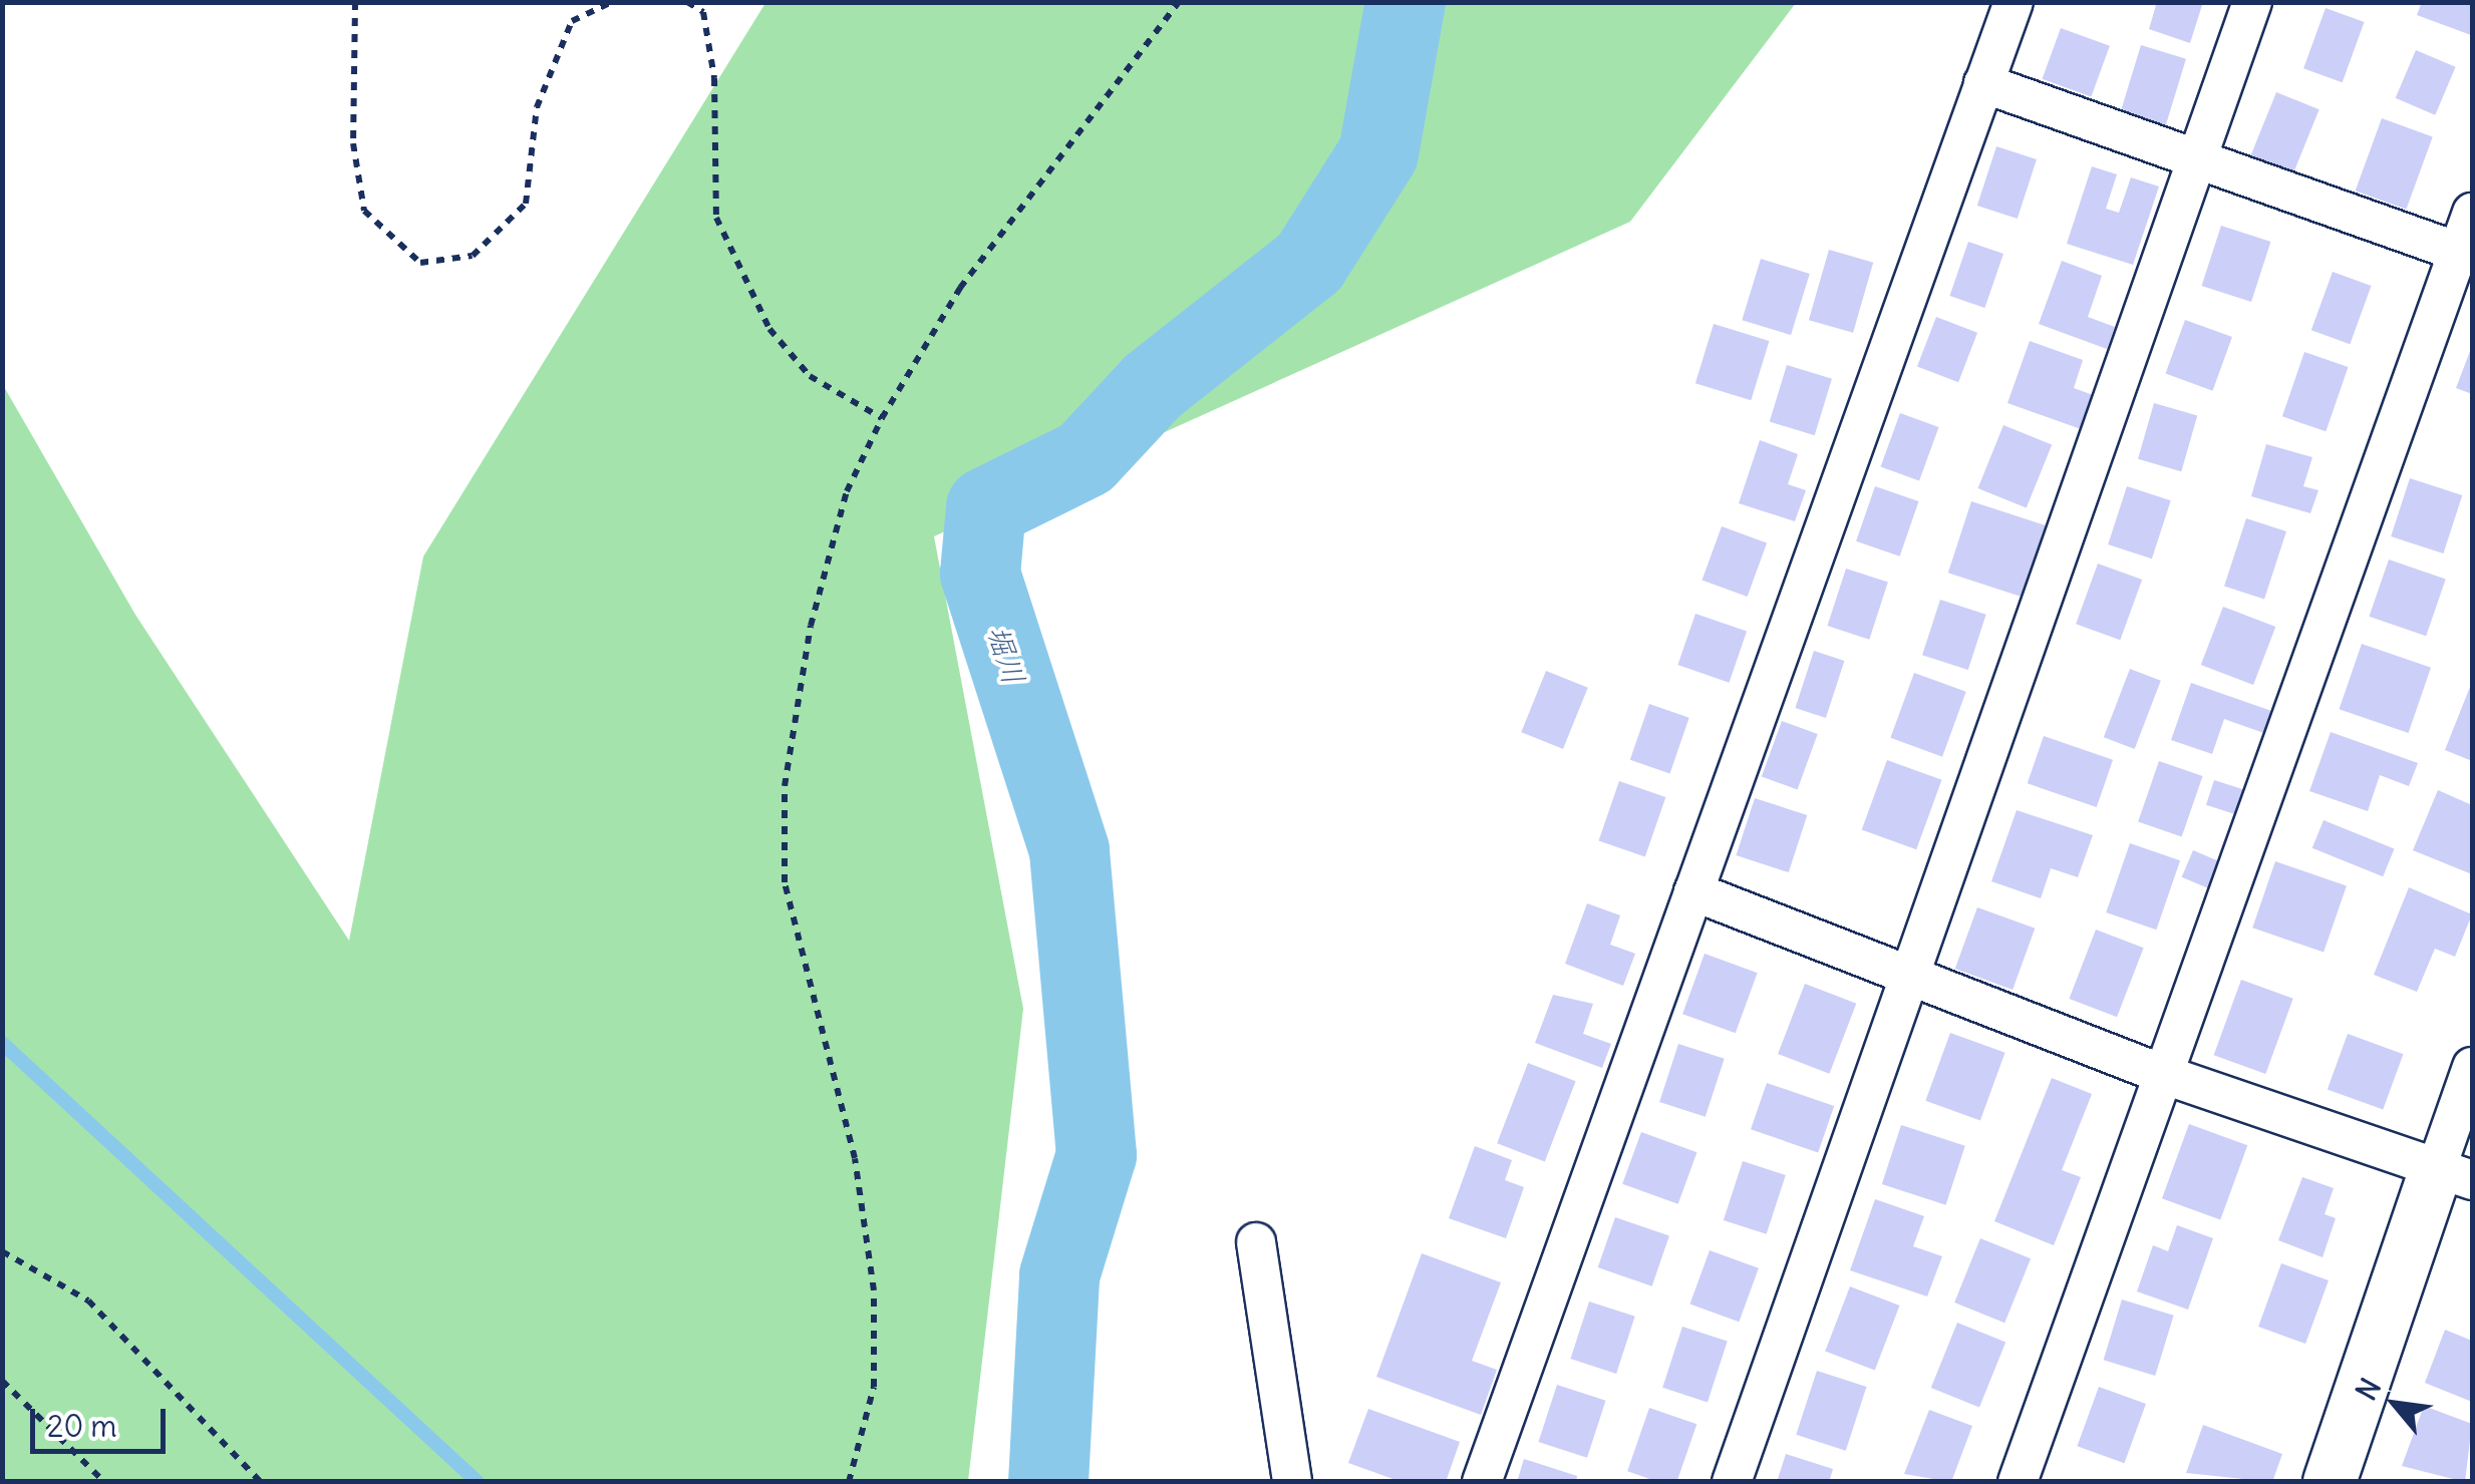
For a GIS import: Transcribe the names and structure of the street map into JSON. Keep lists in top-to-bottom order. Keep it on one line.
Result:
{"water":["堀川"],"scale_bar":"20 m","north":"top left"}
